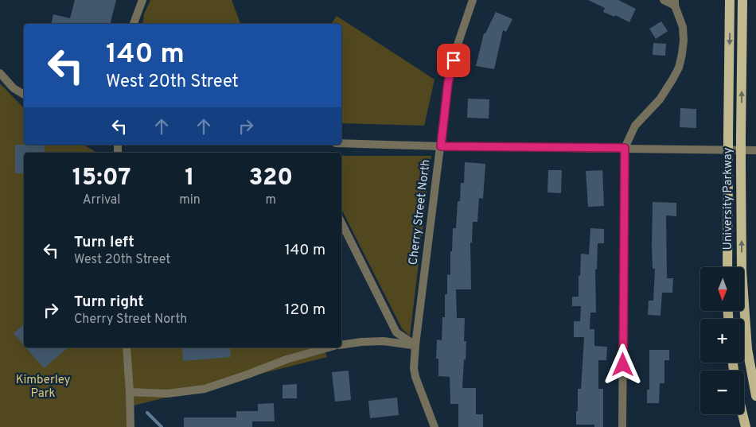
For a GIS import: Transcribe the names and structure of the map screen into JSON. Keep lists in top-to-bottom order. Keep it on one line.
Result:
{"streets":{"main road":["University Parkway"],"street":["Cherry Street North"]},"parks":["Kimberley Park"],"north":"bottom","page":{"turn":["140 m","West 20th Street"],"eta":["15:07","Arrival","1","min","320","m"],"list":[{"name":"Turn left","note":"West 20th Street","value":"140 m"},{"name":"Turn right","note":"Cherry Street North","value":"120 m"}],"map_buttons":["+","−"]}}
